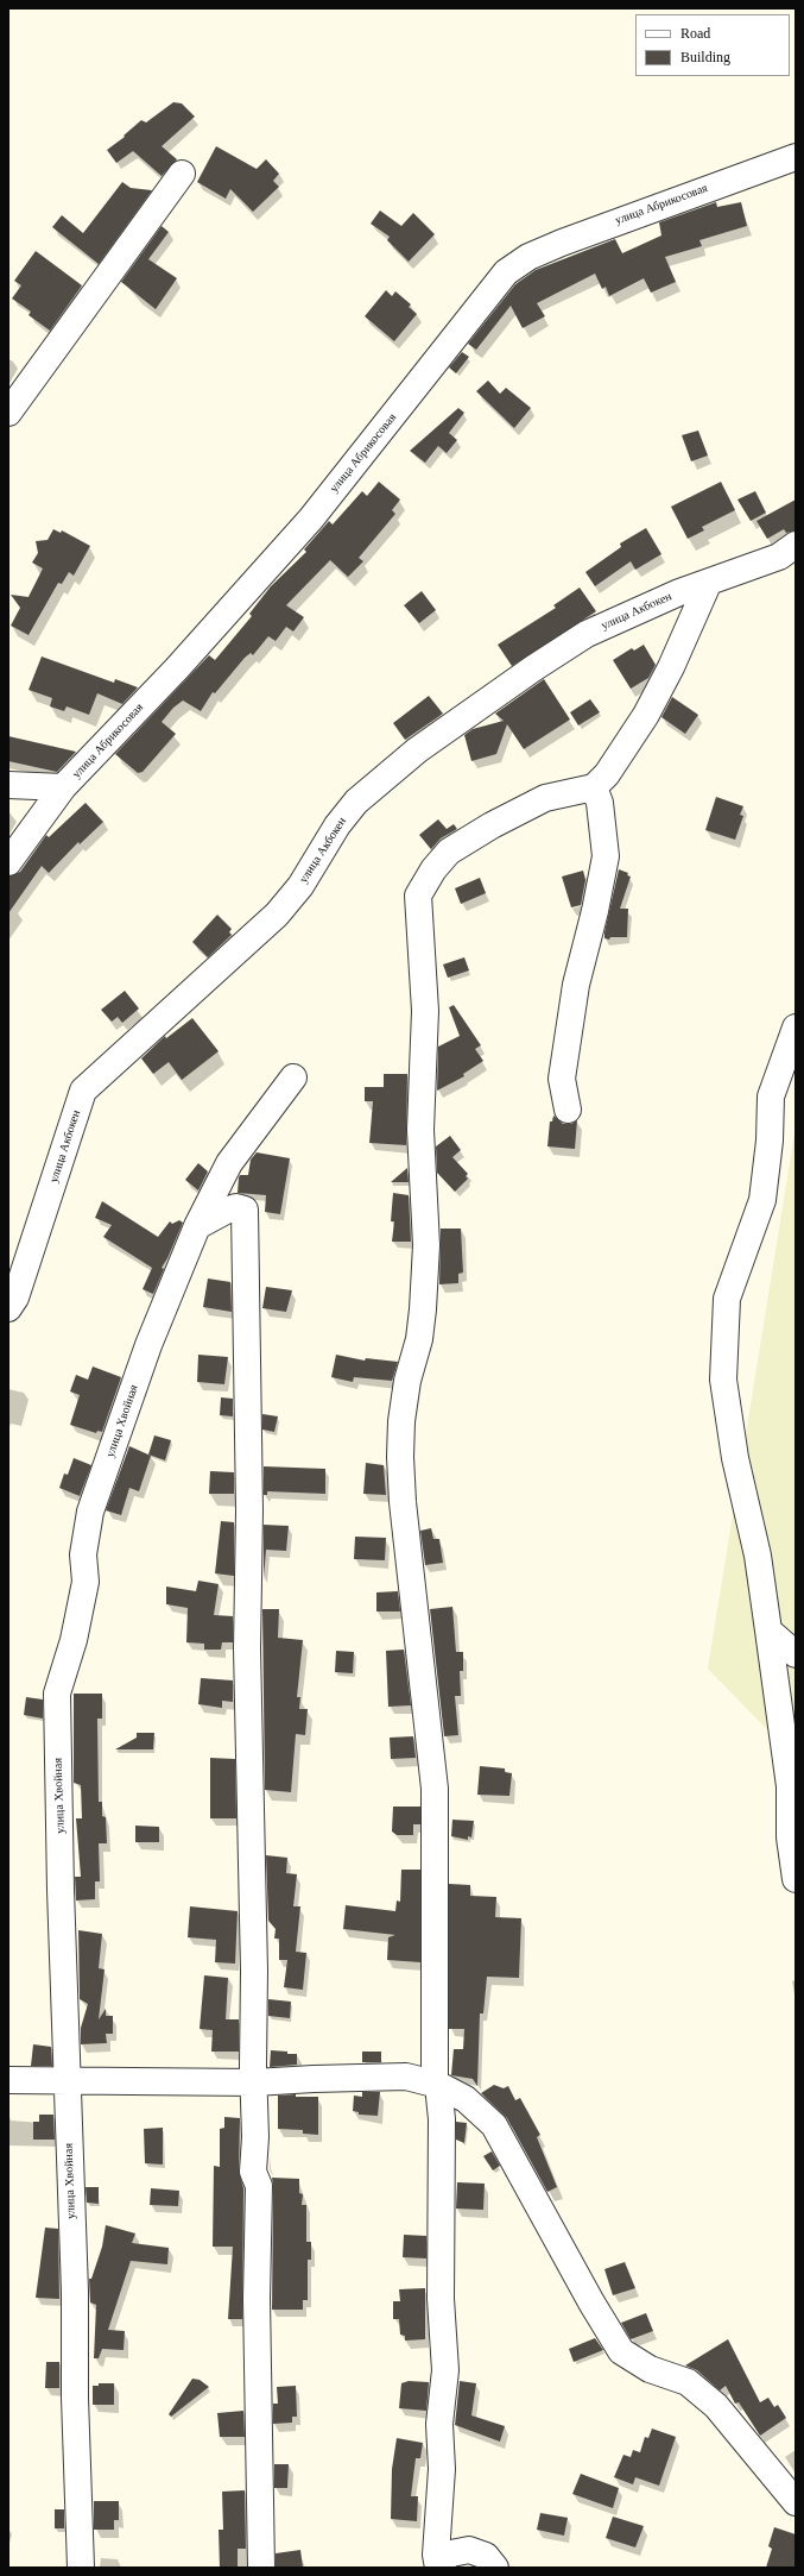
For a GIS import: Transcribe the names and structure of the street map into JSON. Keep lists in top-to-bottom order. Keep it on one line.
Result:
{"streets":{"street":["улица Абрикосовая","улица Акбокен","улица Хвойная"]},"legend":["Road","Building"]}
